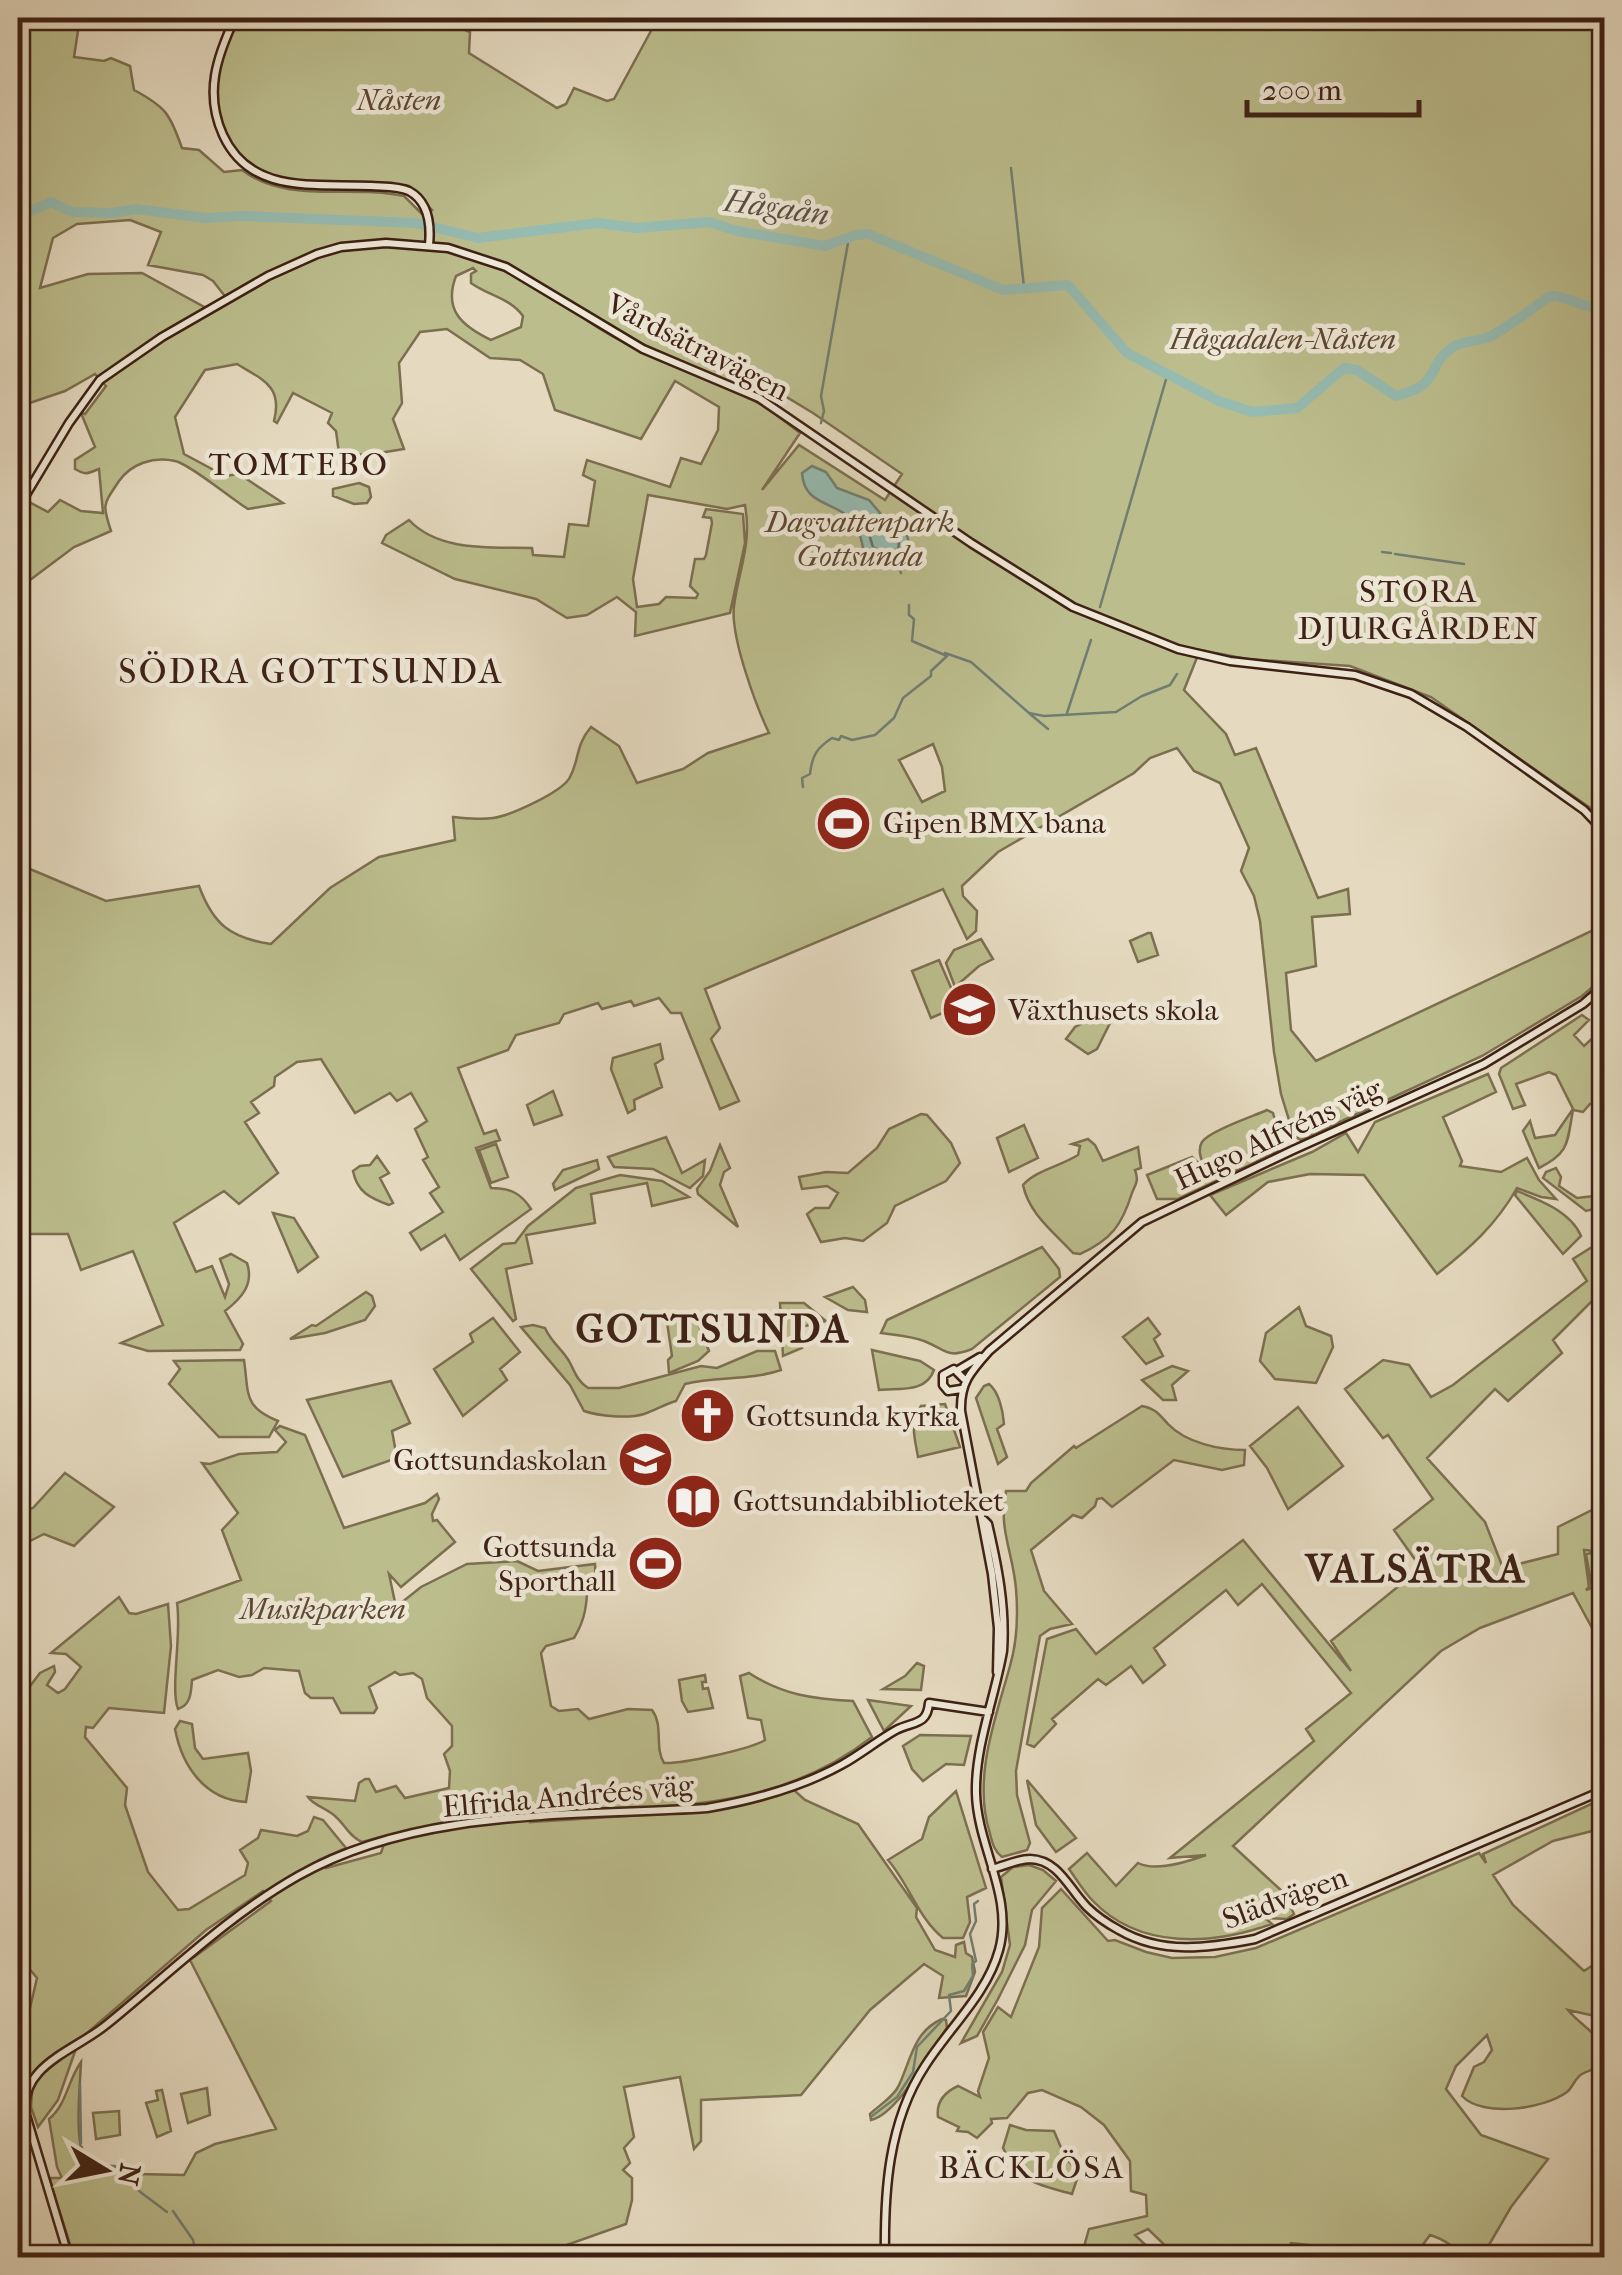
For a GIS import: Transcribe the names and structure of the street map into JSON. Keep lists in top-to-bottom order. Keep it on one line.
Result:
{"streets":{"street":["Vårdsätravägen","Hugo Alfvéns väg","Elfrida Andrées väg","Slädvägen"]},"districts":["TOMTEBO","STORA DJURGÅRDEN","SÖDRA GOTTSUNDA","GOTTSUNDA","VALSÄTRA","BÄCKLÖSA"],"water":["Hågaån"],"parks":["Nåsten","Hågadalen-Nåsten","Dagvattenpark Gottsunda","Musikparken"],"places":{"sports":["Gipen BMX bana","Gottsunda Sporthall"],"school or university":["Växthusets skola","Gottsundaskolan"],"church":["Gottsunda kyrka"],"library":["Gottsundabiblioteket"]},"scale_bar":"200 m","north":"right"}
